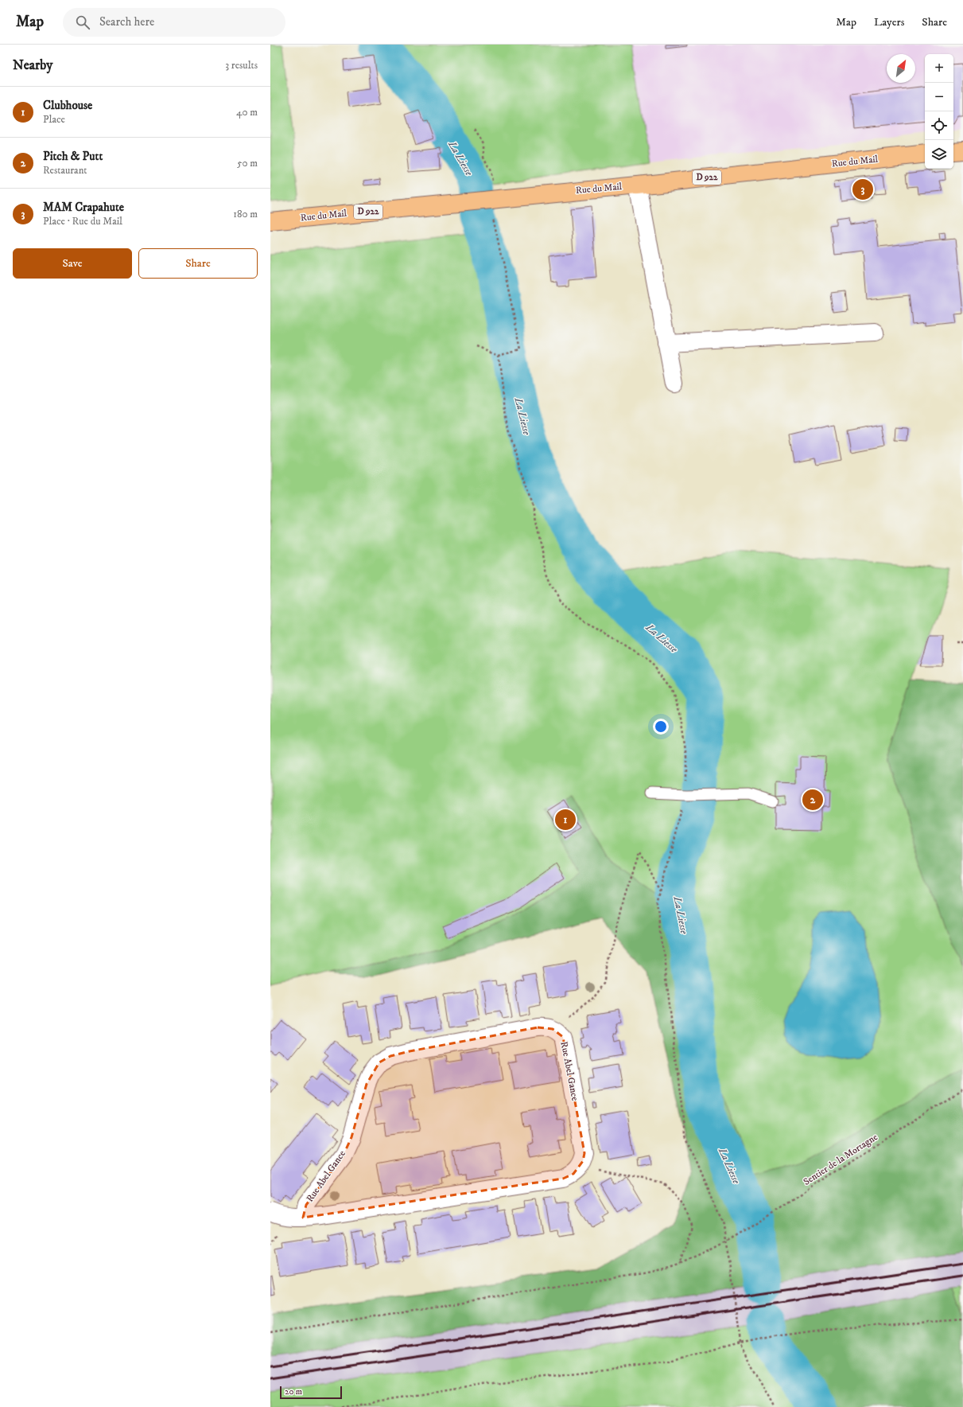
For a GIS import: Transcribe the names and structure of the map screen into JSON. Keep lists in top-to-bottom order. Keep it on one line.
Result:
{"streets":{"main road":["Rue du Mail","D 922"],"street":["Rue Abel Gance"],"path":["Sentier de la Mortagne"]},"water":["La Liesse"],"scale_bar":"20 m","north":"top right","page":{"header":"Map","search":"Search here","nav":["Map","Layers","Share"],"heading":["Nearby","3 results"],"map_buttons":["+","−"],"list":[{"mark":"1","name":"Clubhouse","note":"Place","value":"40 m"},{"mark":"2","name":"Pitch & Putt","note":"Restaurant","value":"50 m"},{"mark":"3","name":"MAM Crapahute","note":"Place · Rue du Mail","value":"180 m"}],"pins":["3","2","1"],"buttons":["Save","Share"],"scale":"20 m"}}
